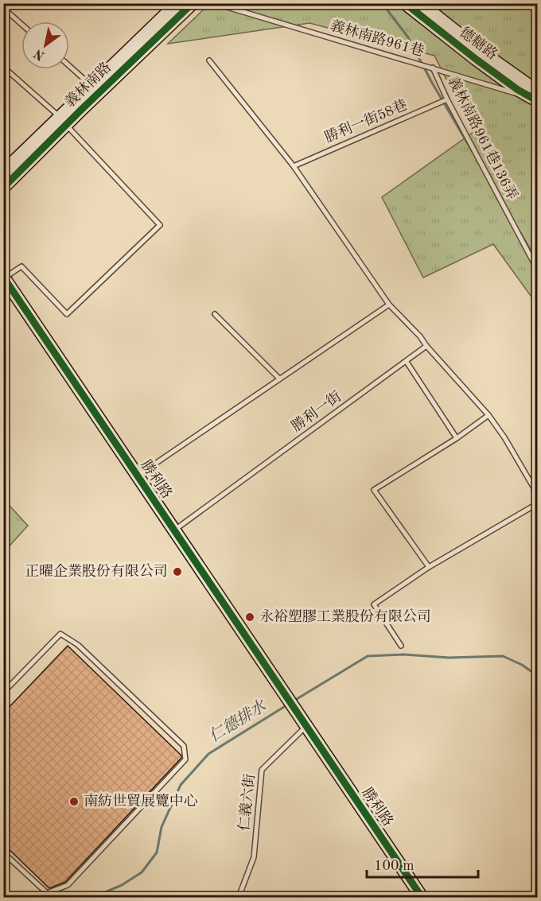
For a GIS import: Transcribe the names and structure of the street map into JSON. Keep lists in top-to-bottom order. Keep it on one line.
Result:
{"streets":{"street":["德糖路","義林南路","勝利路"],"lane":["義林南路961巷","勝利一街58巷","義林南路961巷136弄","勝利一街","仁義六街"]},"crossings":[["義林南路961巷","德糖路"],["義林南路961巷","義林南路961巷136弄"],["勝利一街58巷","義林南路961巷136弄"],["勝利一街","勝利路"],["勝利路","仁義六街"]],"water":["仁德排水"],"places":["正曜企業股份有限公司","永裕塑膠工業股份有限公司","南紡世貿展覽中心"],"scale_bar":"100 m","north":"bottom left"}
